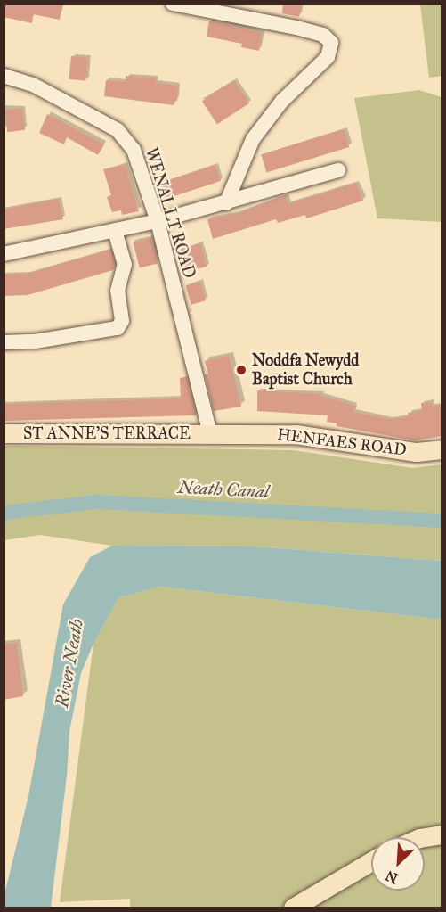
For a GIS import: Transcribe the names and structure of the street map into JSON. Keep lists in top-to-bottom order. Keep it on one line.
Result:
{"streets":{"main road":["ST ANNE'S TERRACE","HENFAES ROAD"],"street":["WENALLT ROAD"]},"crossings":[["WENALLT ROAD","ST ANNE'S TERRACE"],["WENALLT ROAD","HENFAES ROAD"],["ST ANNE'S TERRACE","HENFAES ROAD"]],"water":["Neath Canal","River Neath"],"places":["Noddfa Newydd Baptist Church"],"north":"bottom left"}
